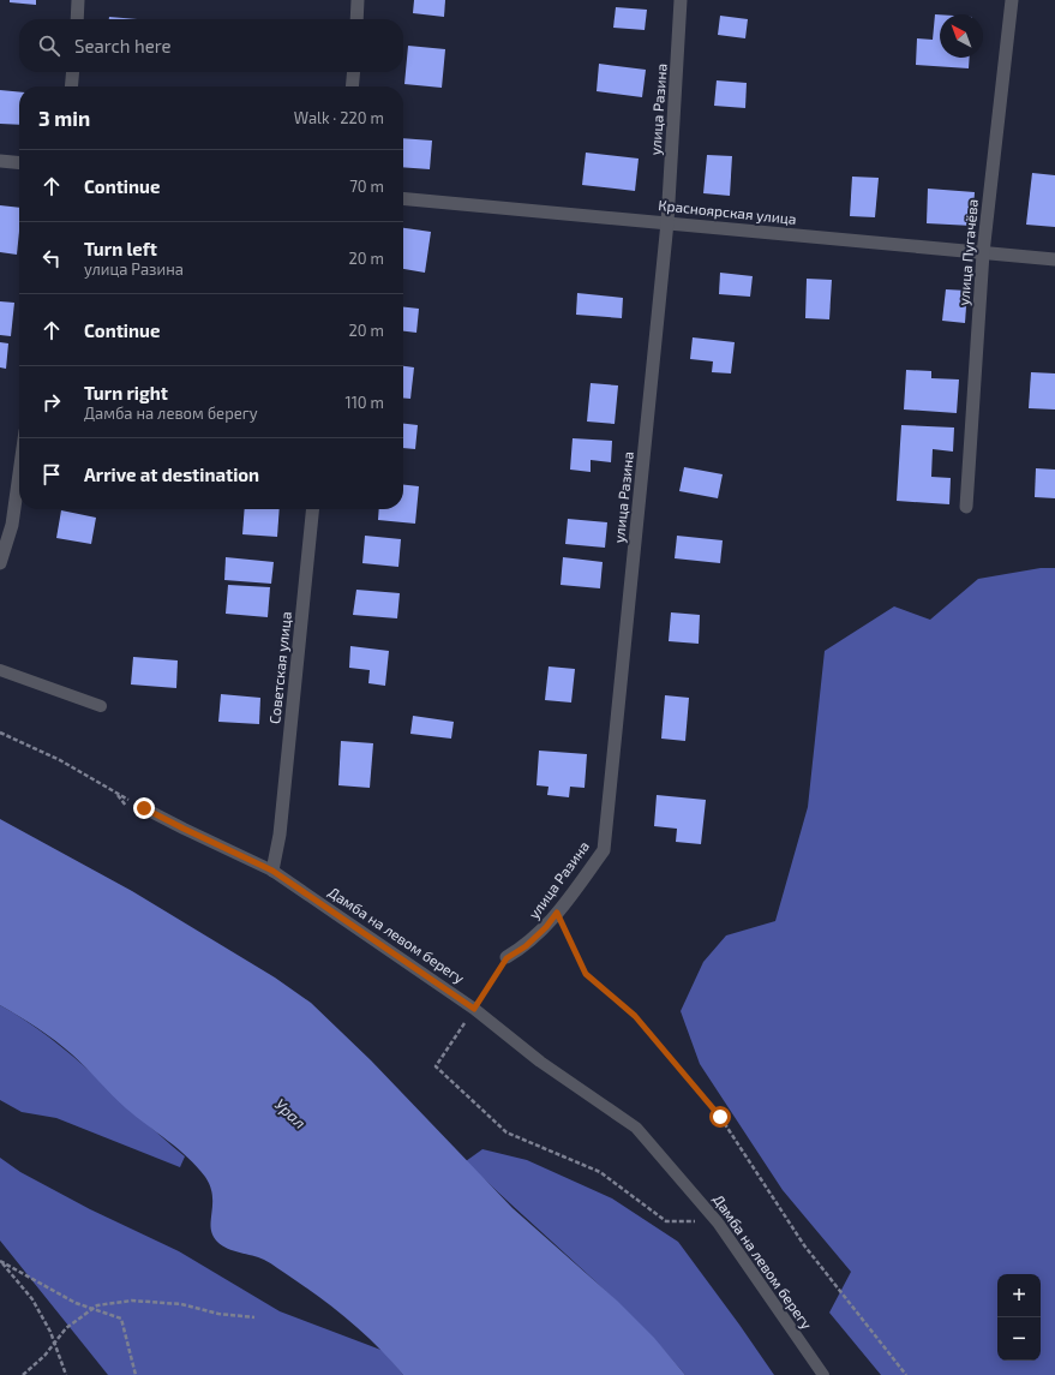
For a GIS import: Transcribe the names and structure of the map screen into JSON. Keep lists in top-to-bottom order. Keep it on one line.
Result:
{"streets":{"street":["улица Разина","Красноярская улица","улица Пугачёва","Советская улица"],"lane":["Дамба на левом берегу"]},"crossings":[["улица Разина","Красноярская улица"],["Красноярская улица","улица Пугачёва"],["Советская улица","Дамба на левом берегу"]],"water":["Урал"],"north":"top left","page":{"search":"Search here","heading":["3 min","Walk · 220 m"],"list":[["Continue","70 m"],["Turn left","улица Разина","20 m"],["Continue","20 m"],["Turn right","Дамба на левом берегу","110 m"],"Arrive at destination"],"map_buttons":["+","−"]}}
